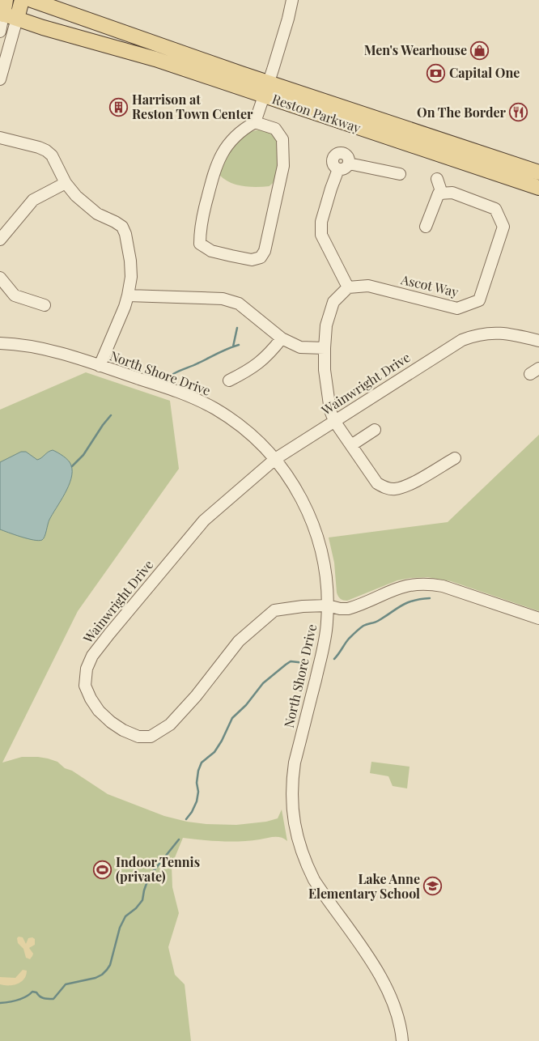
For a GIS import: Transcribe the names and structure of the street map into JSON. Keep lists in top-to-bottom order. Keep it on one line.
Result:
{"streets":{"main road":["Reston Parkway"],"street":["Ascot Way","North Shore Drive","Wainwright Drive"]},"crossings":[["North Shore Drive","Wainwright Drive"]],"places":{"shop":["Men's Wearhouse"],"bank":["Capital One"],"building":["Harrison at Reston Town Center"],"restaurant":["On The Border"],"sports":["Indoor Tennis (private)"],"school or university":["Lake Anne Elementary School"]}}
